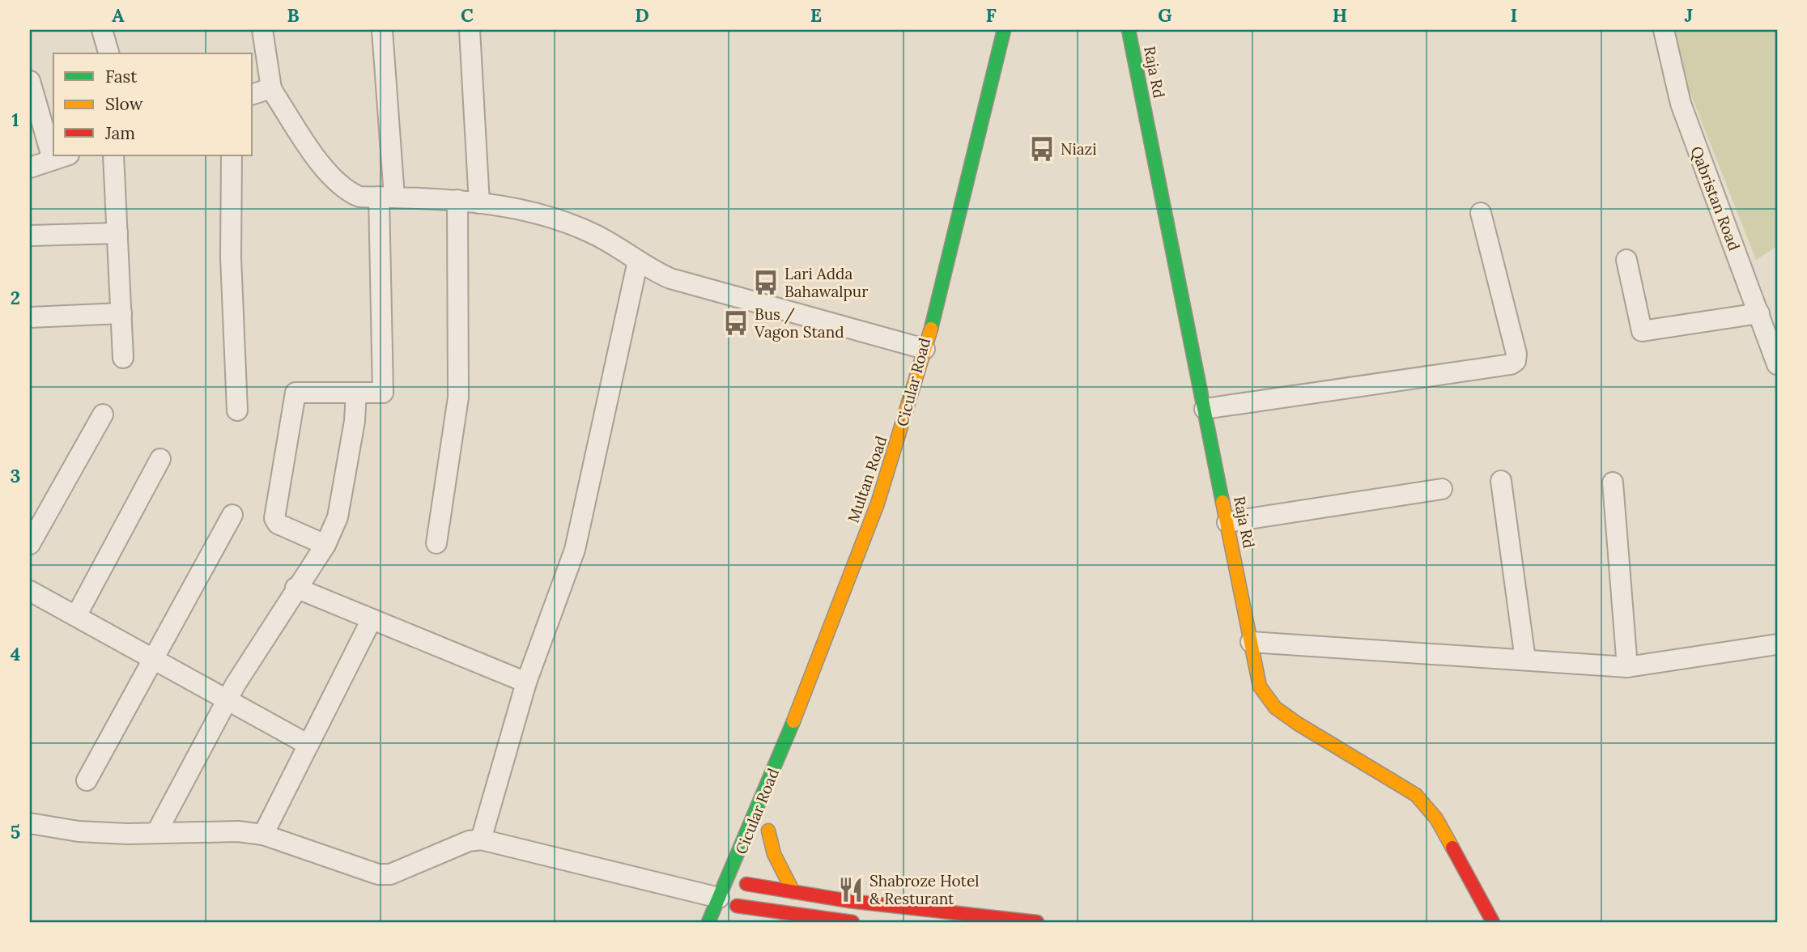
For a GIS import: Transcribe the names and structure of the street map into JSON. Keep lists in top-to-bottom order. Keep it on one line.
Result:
{"streets":{"main road":["Raja Rd","Cicular Road","Multan Road"],"street":["Qabristan Road"]},"places":{"bus stop":["Niazi","Lari Adda Bahawalpur","Bus / Vagon Stand"],"restaurant":["Shabroze Hotel & Resturant"]},"legend":["Fast","Slow","Jam"],"grid":{"columns":["A","B","C","D","E","F","G","H","I","J"],"rows":["1","2","3","4","5"]}}
